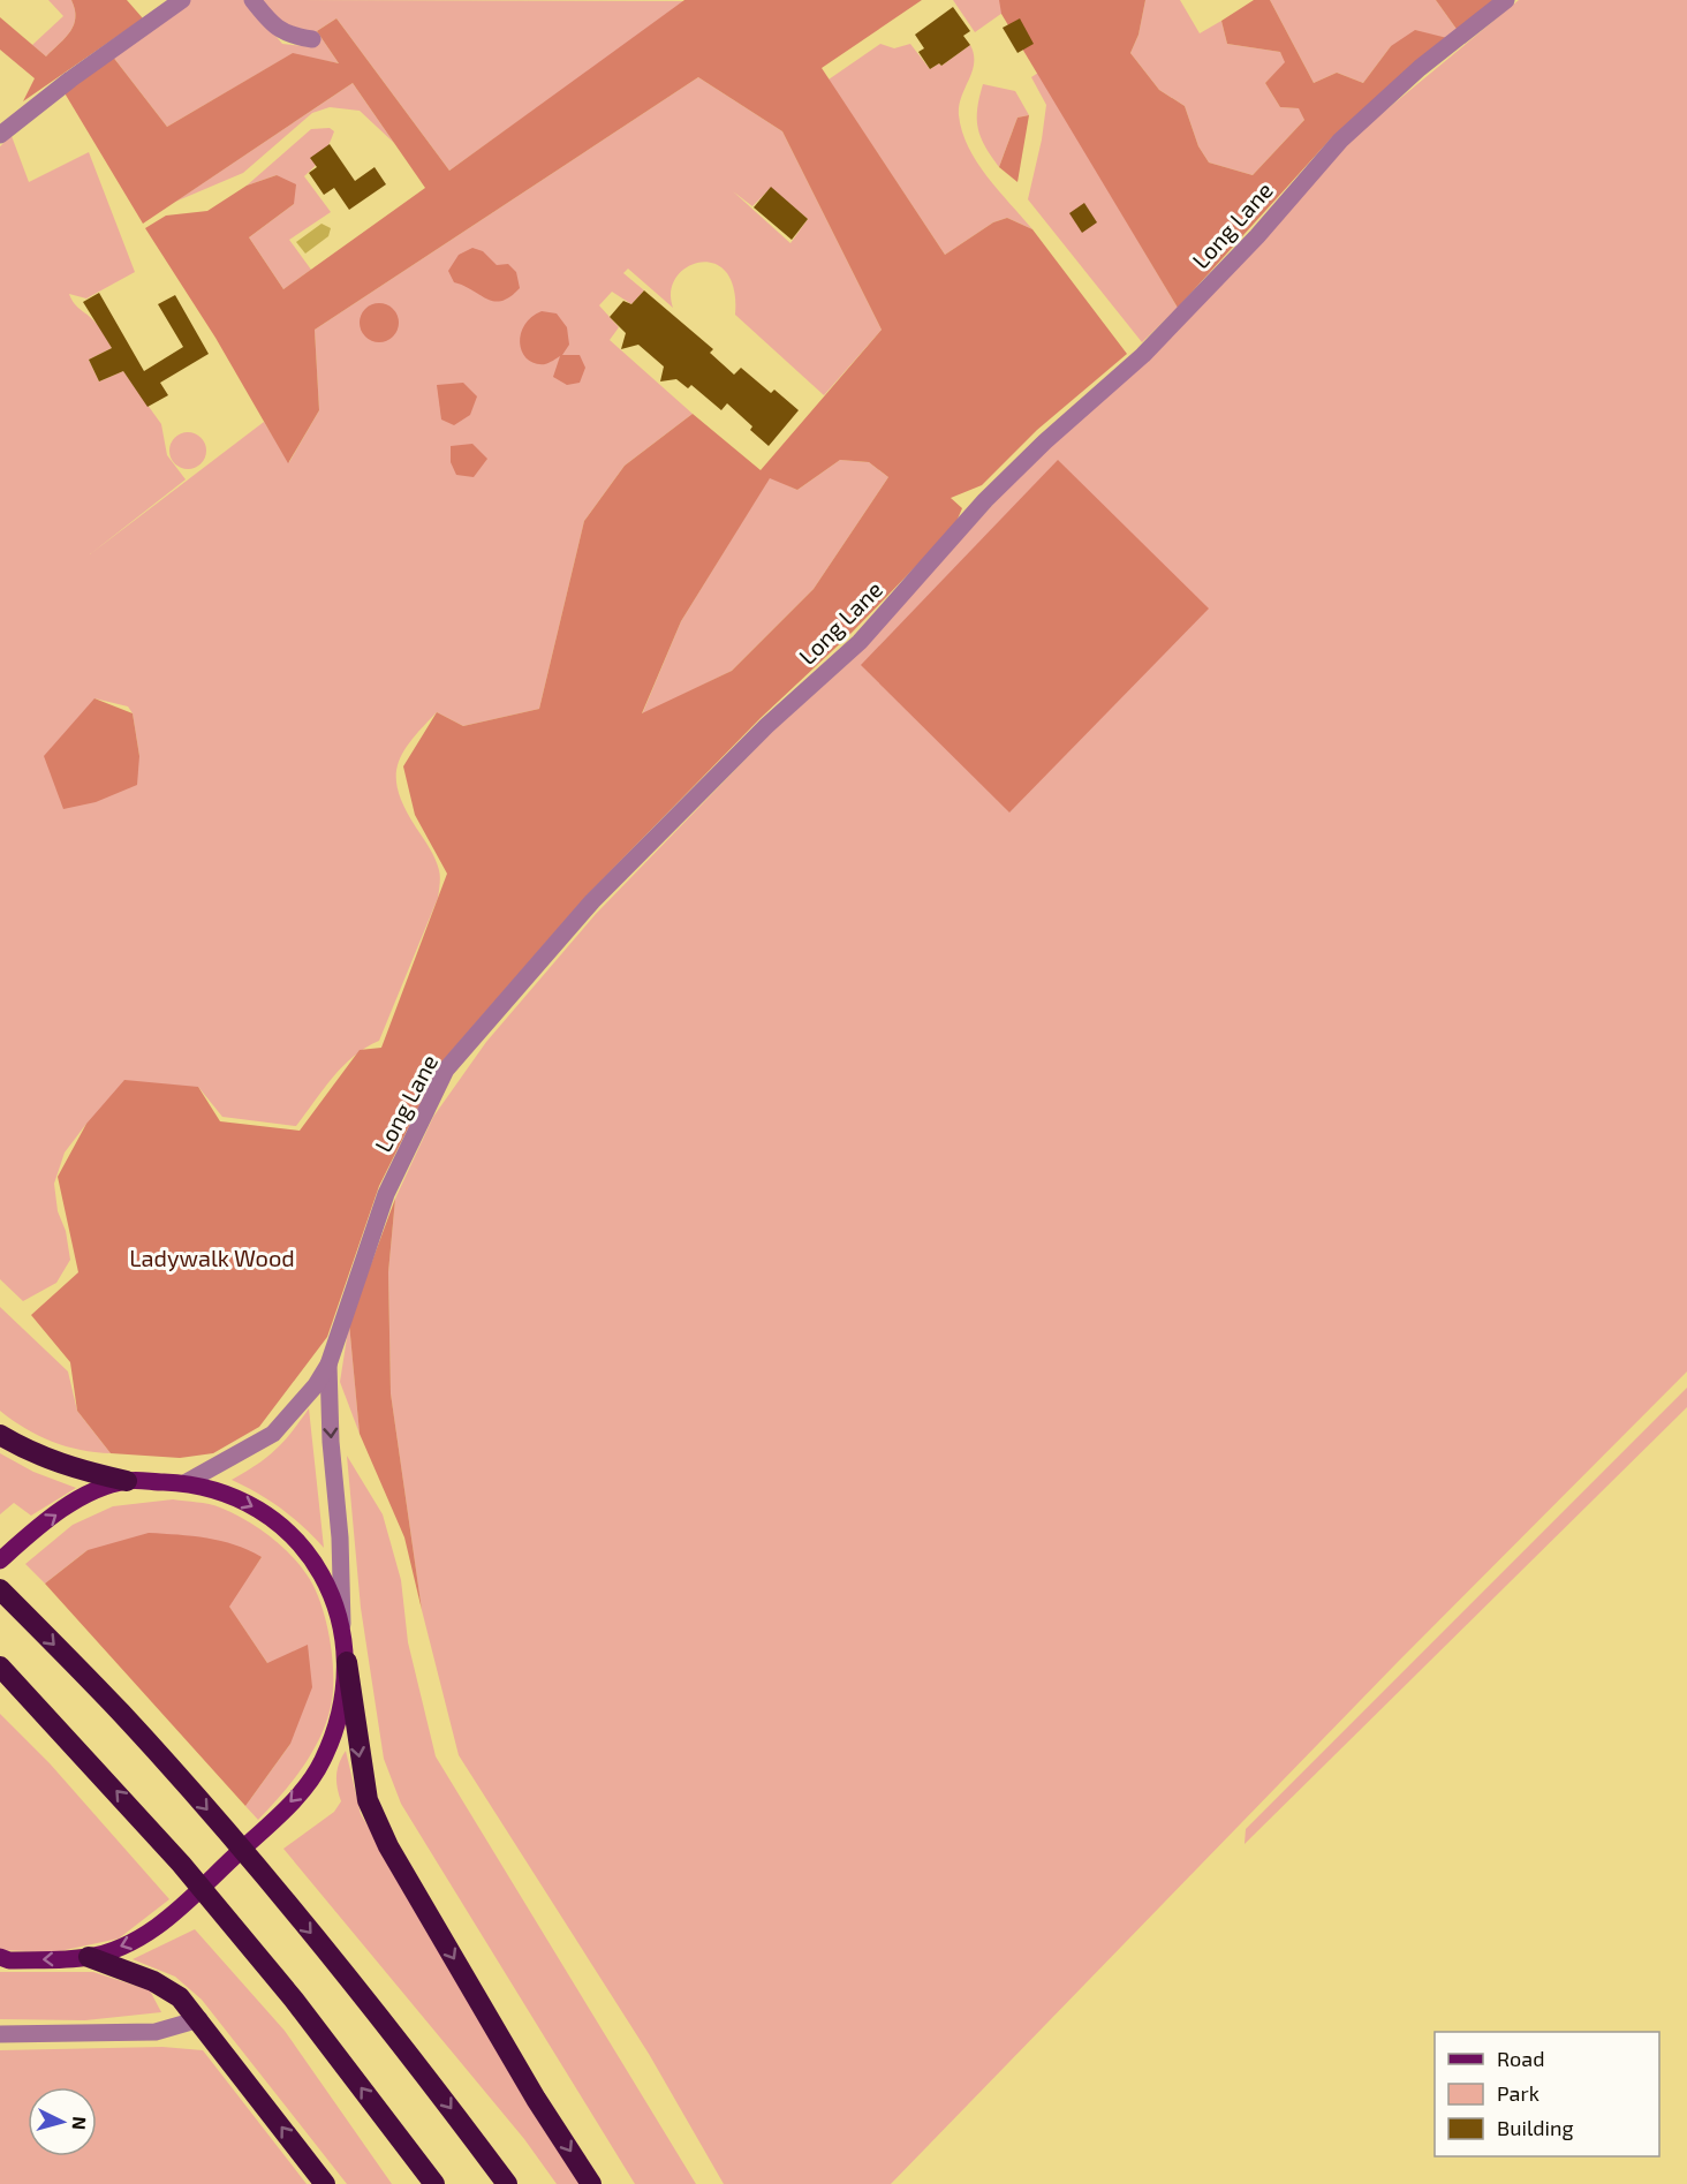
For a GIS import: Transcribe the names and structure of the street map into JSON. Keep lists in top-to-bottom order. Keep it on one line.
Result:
{"streets":{"street":["Long Lane"]},"parks":["Ladywalk Wood"],"legend":["Road","Park","Building"],"north":"right"}
